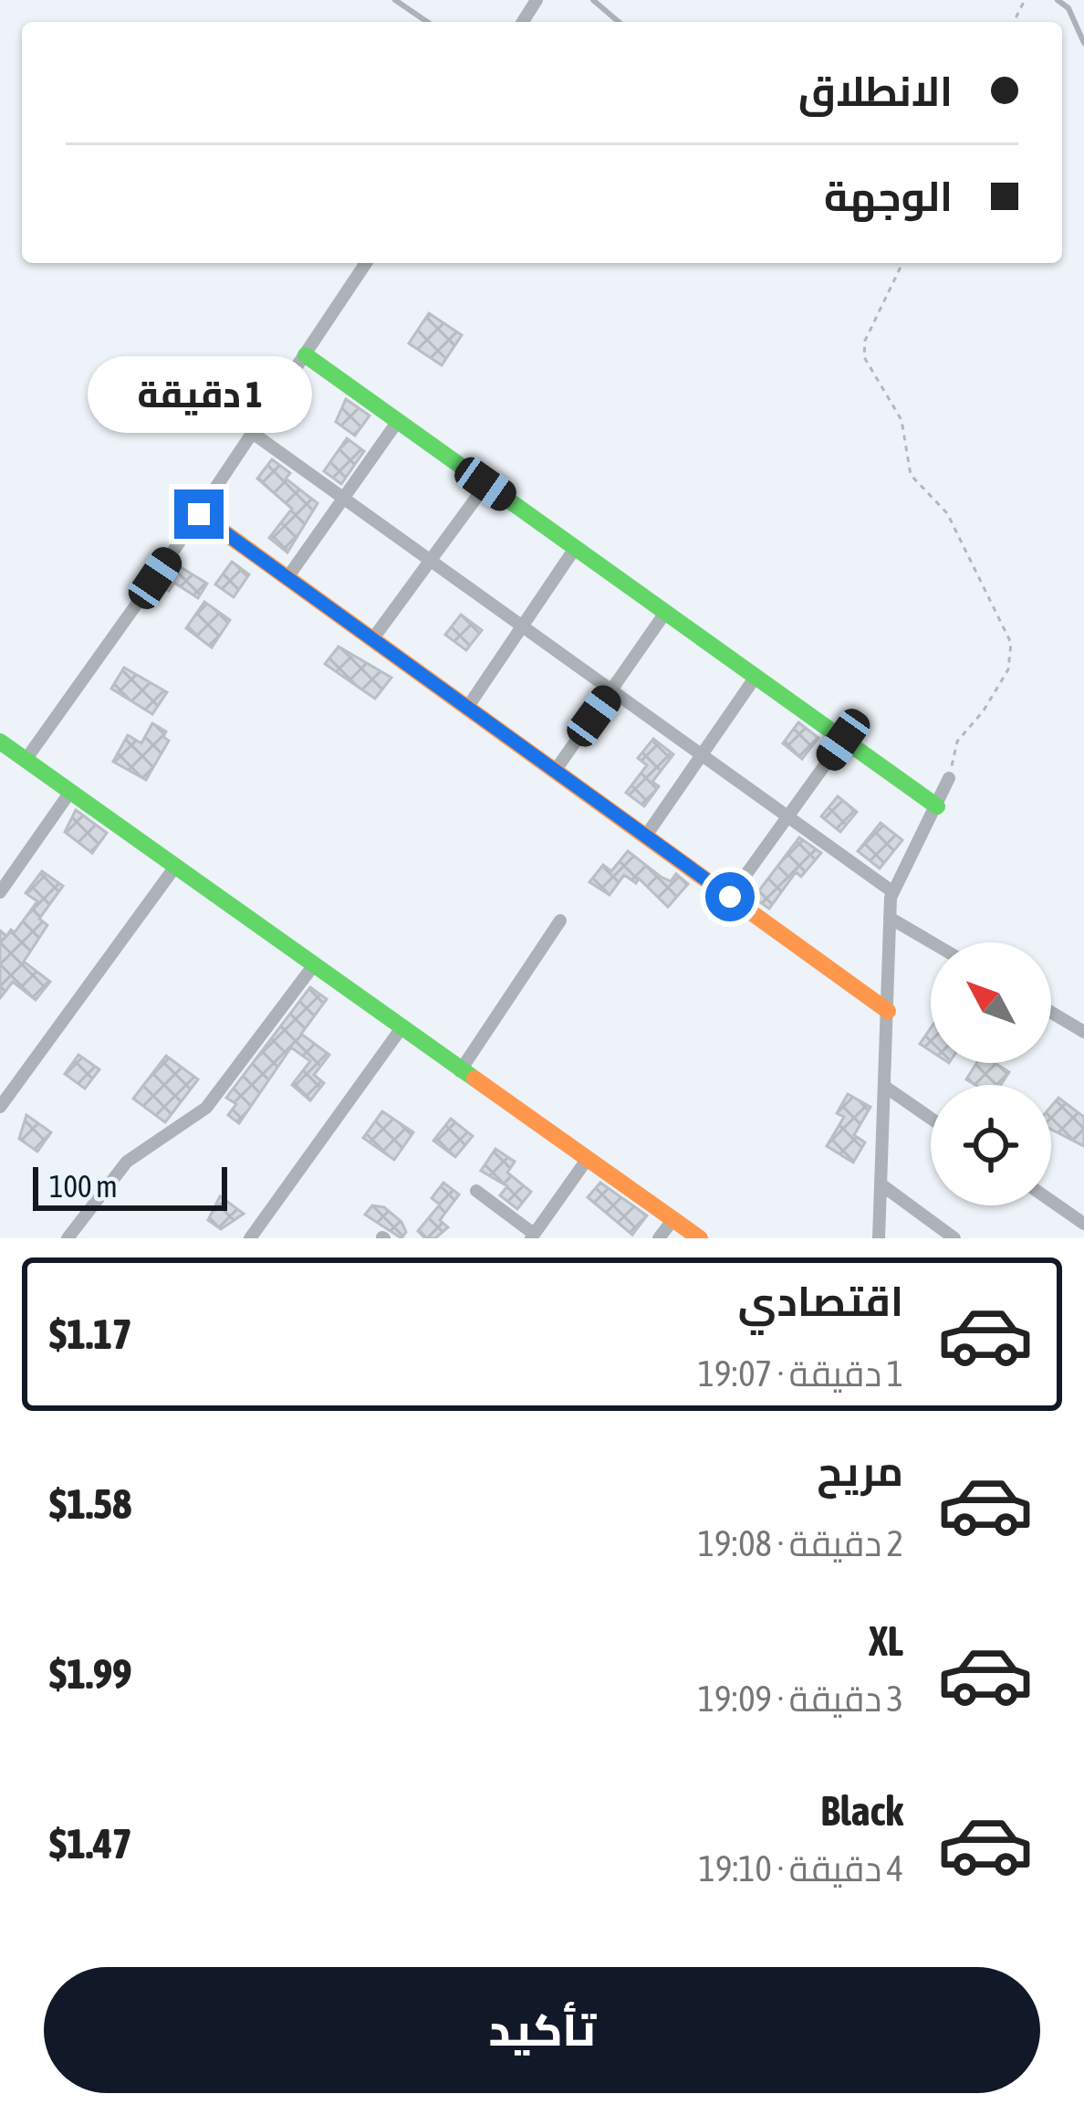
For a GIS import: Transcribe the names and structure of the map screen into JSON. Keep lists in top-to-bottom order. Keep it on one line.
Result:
{"scale_bar":"100 m","north":"top left","page":{"banner":["الانطلاق","الوجهة"],"bubble":"1 دقيقة","scale":"100 m","list":[{"name":"اقتصادي","note":"1 دقيقة · 19:07","value":"$1.17"},{"name":"مريح","note":"2 دقيقة · 19:08","value":"$1.58"},{"name":"XL","note":"3 دقيقة · 19:09","value":"$1.99"},{"name":"Black","note":"4 دقيقة · 19:10","value":"$1.47"}],"buttons":"تأكيد"}}
